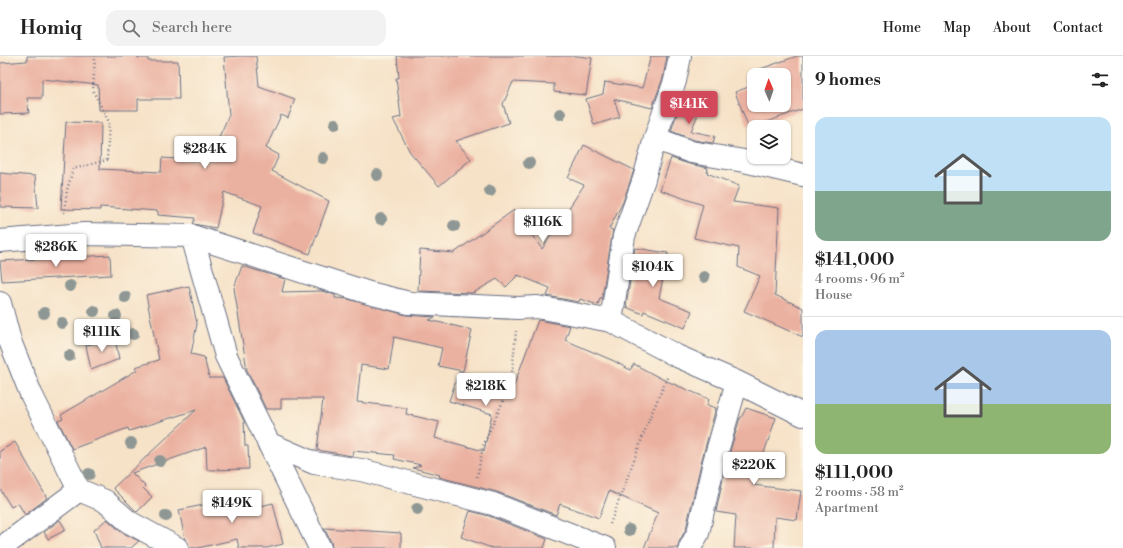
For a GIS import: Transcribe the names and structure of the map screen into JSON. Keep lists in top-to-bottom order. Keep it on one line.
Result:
{"north":"top","page":{"header":"Homiq","search":"Search here","nav":["Home","Map","About","Contact"],"heading":"9 homes","price":["$141K","$284K","$116K","$286K","$104K","$111K","$218K","$220K","$149K"],"list":[{"name":"$141,000","note":"4 rooms · 96 m² · House"},{"name":"$111,000","note":"2 rooms · 58 m² · Apartment"}]}}
